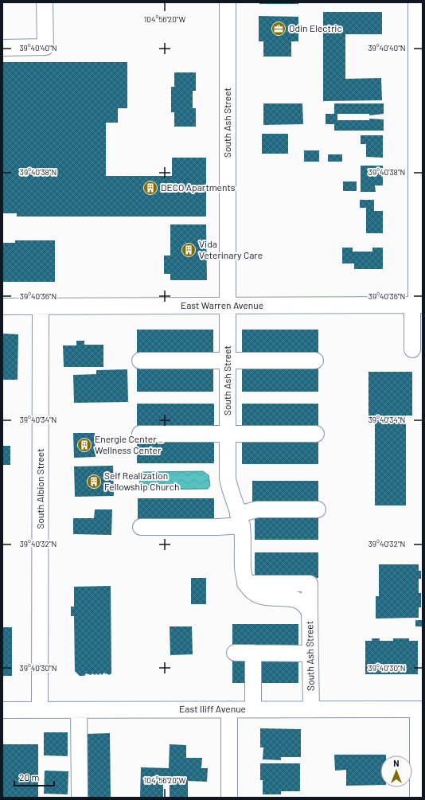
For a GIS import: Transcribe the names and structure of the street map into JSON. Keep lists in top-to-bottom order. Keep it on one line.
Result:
{"streets":{"street":["South Ash Street","East Warren Avenue","South Albion Street","East Iliff Avenue"]},"crossings":[["South Ash Street","East Warren Avenue"],["South Ash Street","East Iliff Avenue"],["East Warren Avenue","South Albion Street"],["South Albion Street","East Iliff Avenue"]],"places":{"office":["Odin Electric"],"building":["DECO Apartments","Vida Veterinary Care","Energie Center _ Wellness Center","Self Realization Fellowship Church"]},"scale_bar":"20 m","north":"top","coordinates":["104°56'20\"W","39°40'40\"N","39°40'38\"N","39°40'36\"N","39°40'34\"N","39°40'32\"N","39°40'30\"N"]}
